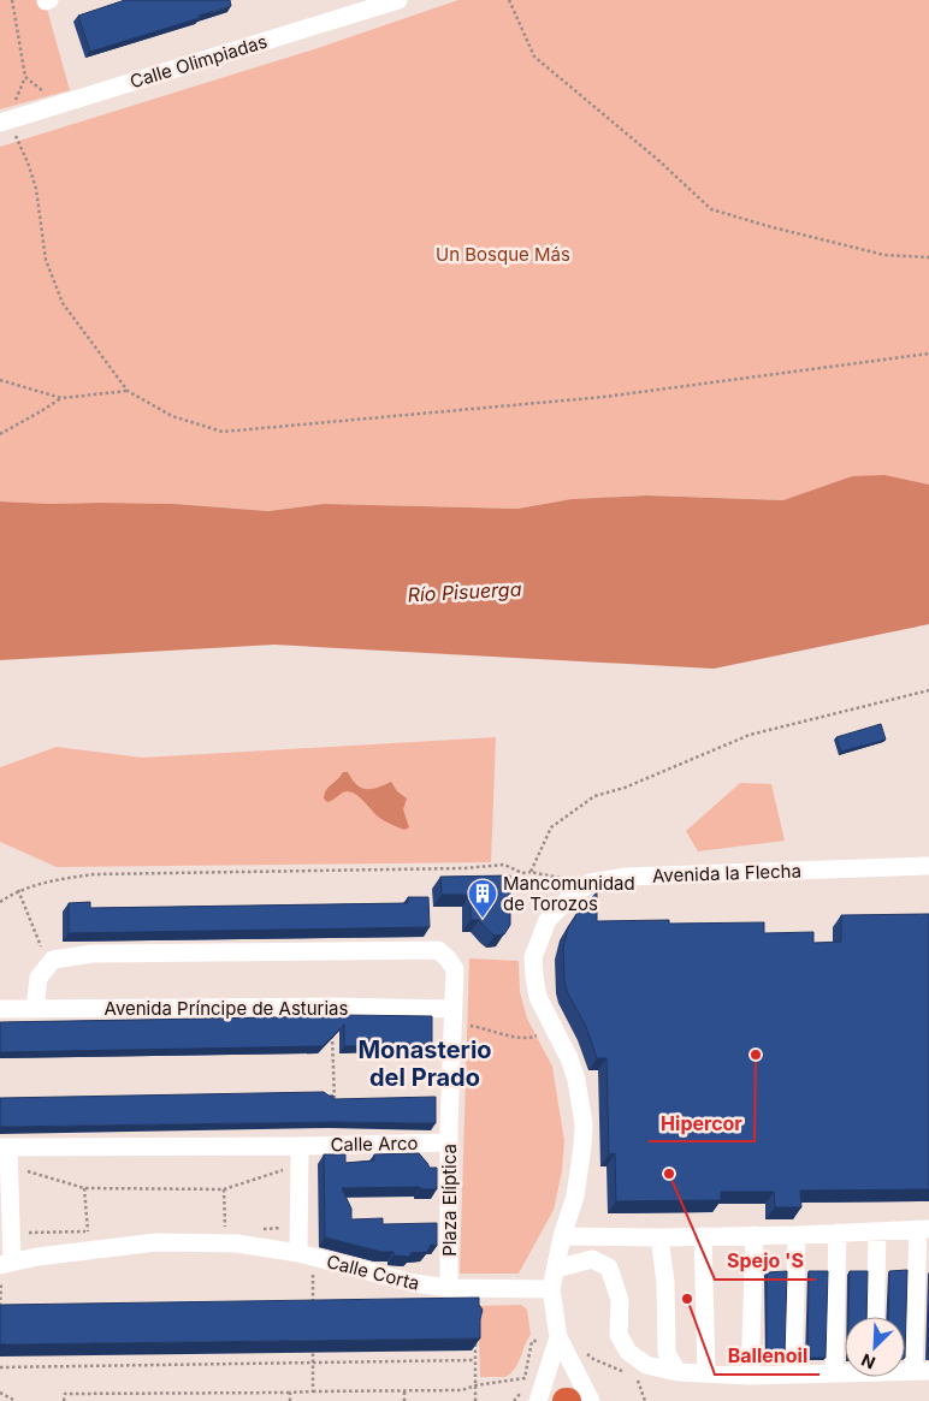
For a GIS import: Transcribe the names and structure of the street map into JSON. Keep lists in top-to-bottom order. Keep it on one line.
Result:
{"streets":{"street":["Calle Olimpiadas","Avenida la Flecha","Avenida Príncipe de Asturias","Calle Arco","Plaza Elíptica","Calle Corta"]},"crossings":[["Avenida Príncipe de Asturias","Plaza Elíptica"],["Calle Arco","Plaza Elíptica"],["Plaza Elíptica","Calle Corta"]],"districts":["Monasterio del Prado"],"water":["Río Pisuerga"],"parks":["Un Bosque Más"],"places":{"building":["Mancomunidad de Torozos"],"other":["Hipercor","Spejo 'S","Ballenoil"]},"north":"bottom left"}
